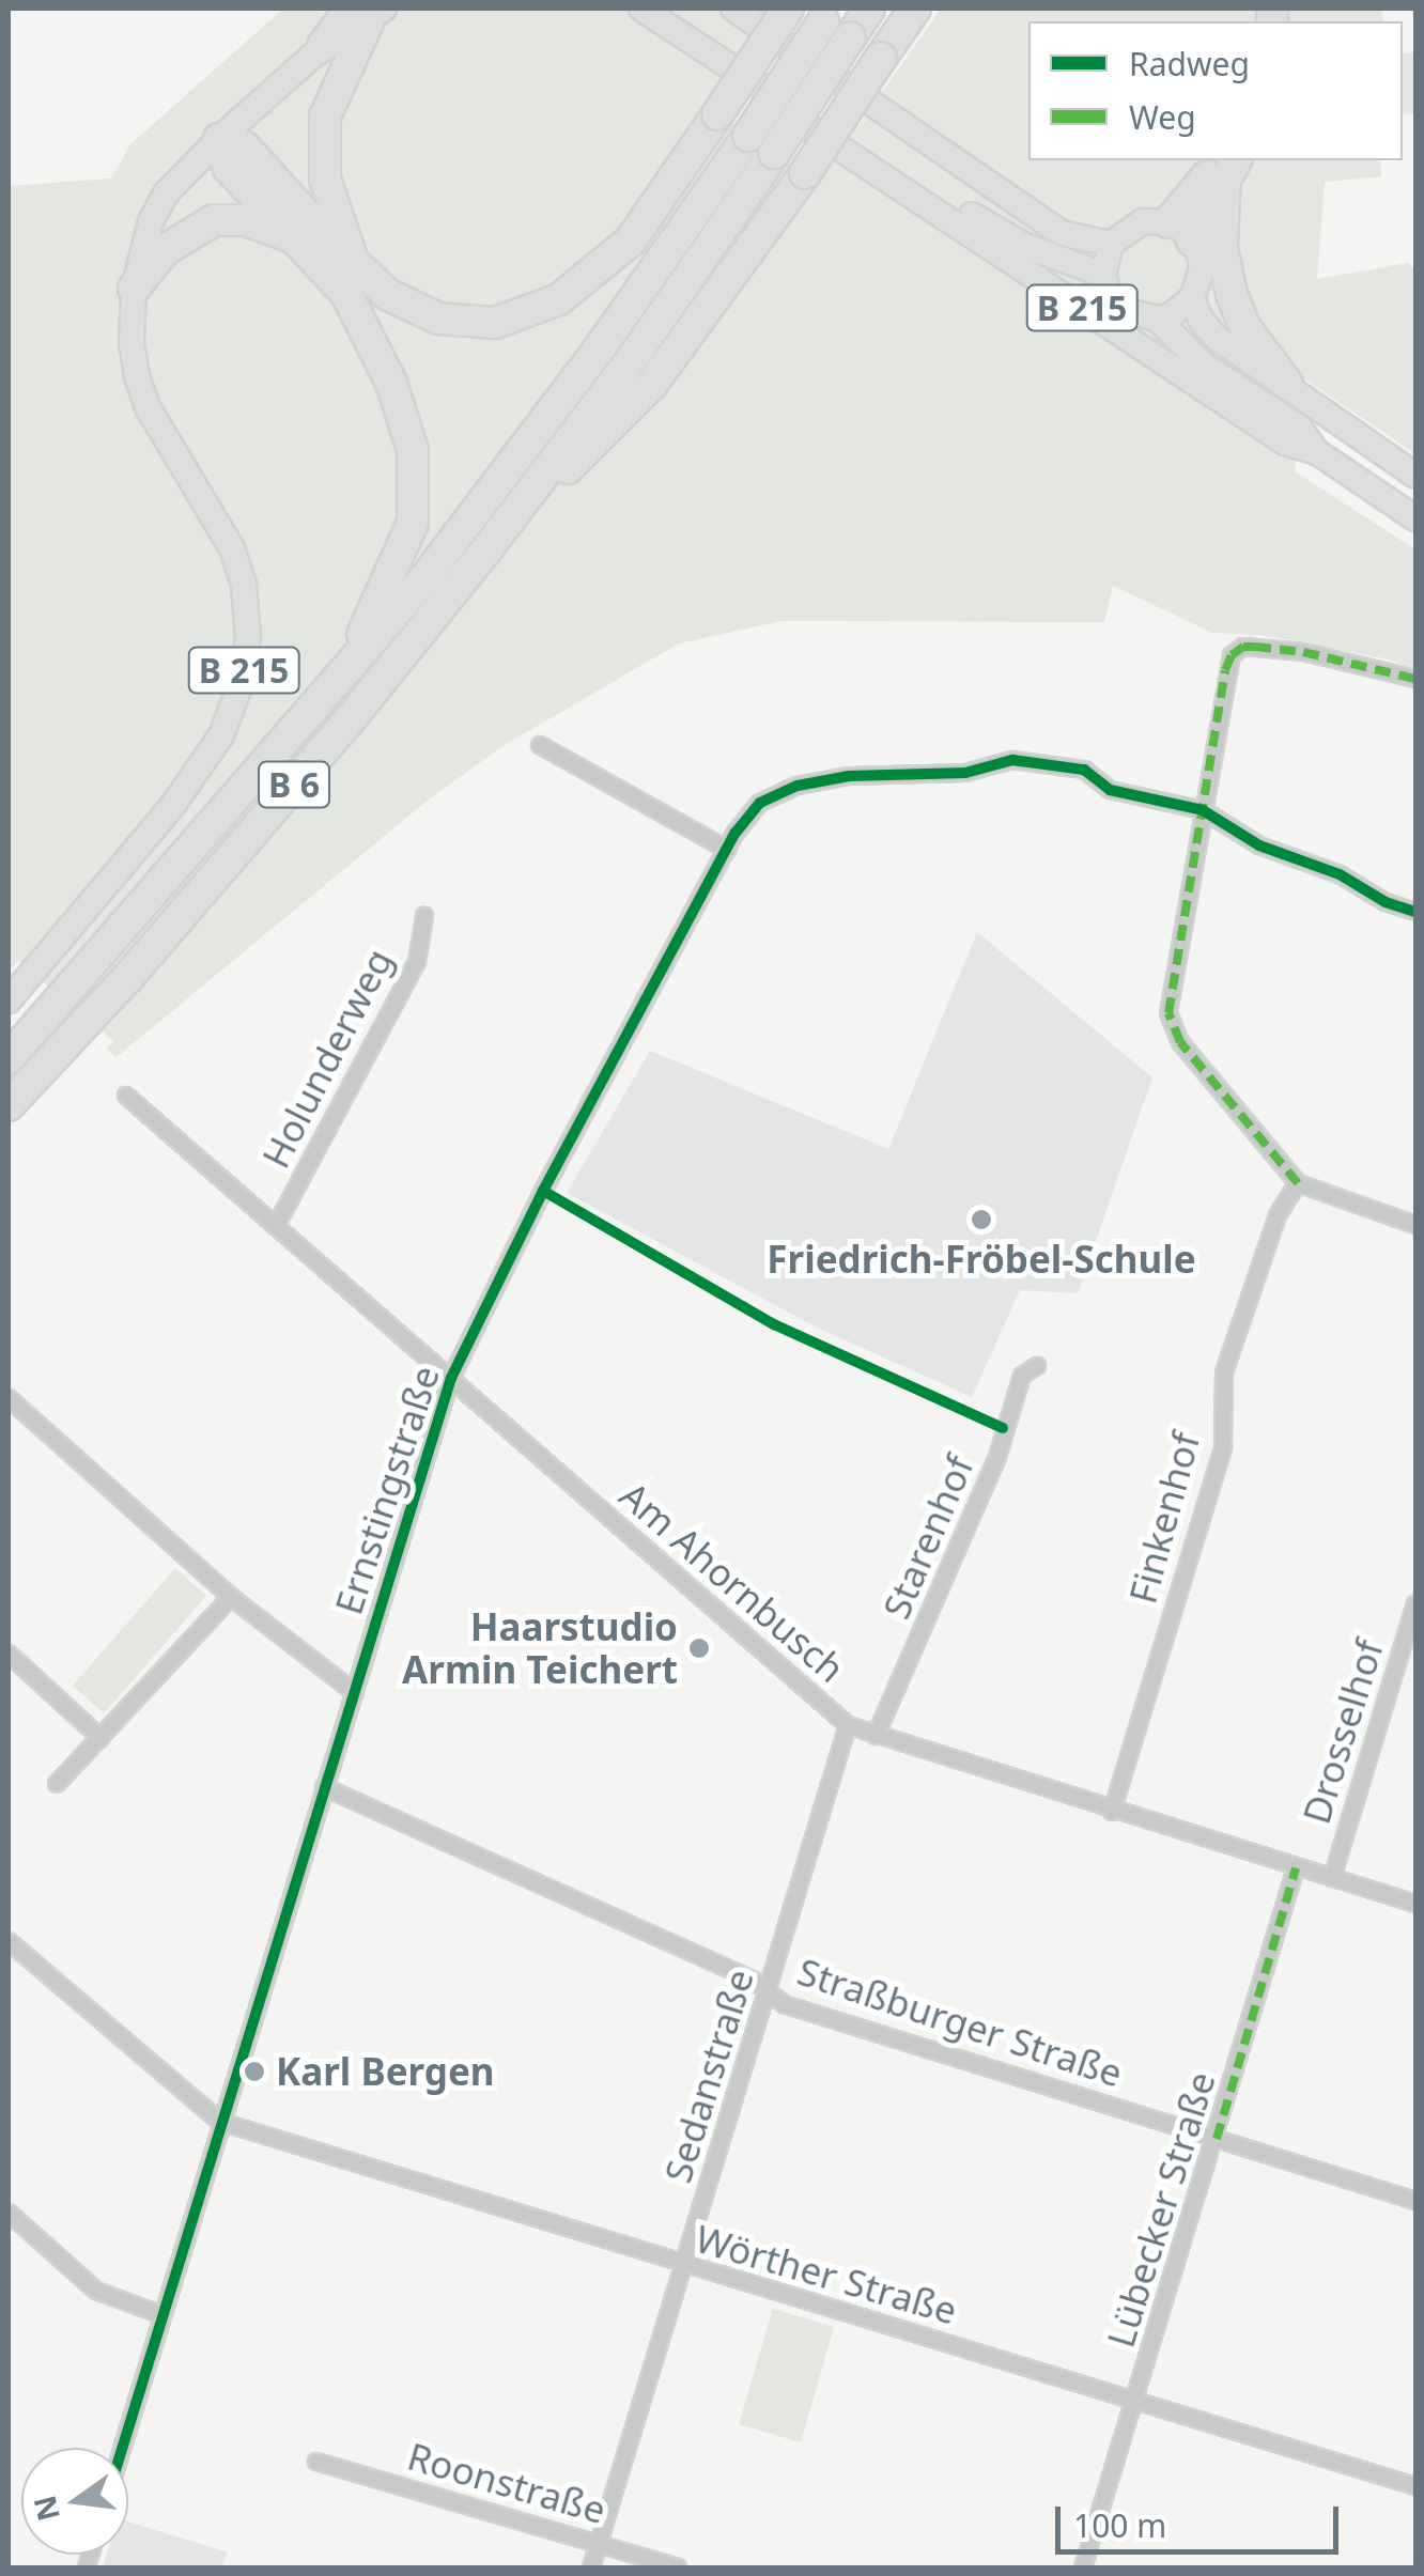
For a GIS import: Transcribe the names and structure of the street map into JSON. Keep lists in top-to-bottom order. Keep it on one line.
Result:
{"streets":{"highway":["B 6"],"main road":["B 215"],"street":["Holunderweg","Ernstingstraße","Finkenhof","Starenhof","Am Ahornbusch","Drosselhof","Straßburger Straße","Sedanstraße","Lübecker Straße","Wörther Straße","Roonstraße"]},"crossings":[["Holunderweg","Am Ahornbusch"],["Ernstingstraße","Am Ahornbusch"],["Ernstingstraße","Straßburger Straße"],["Ernstingstraße","Wörther Straße"],["Finkenhof","Am Ahornbusch"],["Starenhof","Am Ahornbusch"],["Am Ahornbusch","Drosselhof"],["Am Ahornbusch","Sedanstraße"],["Am Ahornbusch","Lübecker Straße"],["Straßburger Straße","Sedanstraße"],["Straßburger Straße","Lübecker Straße"],["Sedanstraße","Wörther Straße"],["Sedanstraße","Roonstraße"],["Lübecker Straße","Wörther Straße"]],"places":["Friedrich-Fröbel-Schule","Haarstudio Armin Teichert","Karl Bergen"],"legend":["Radweg","Weg"],"scale_bar":"100 m","north":"left"}
